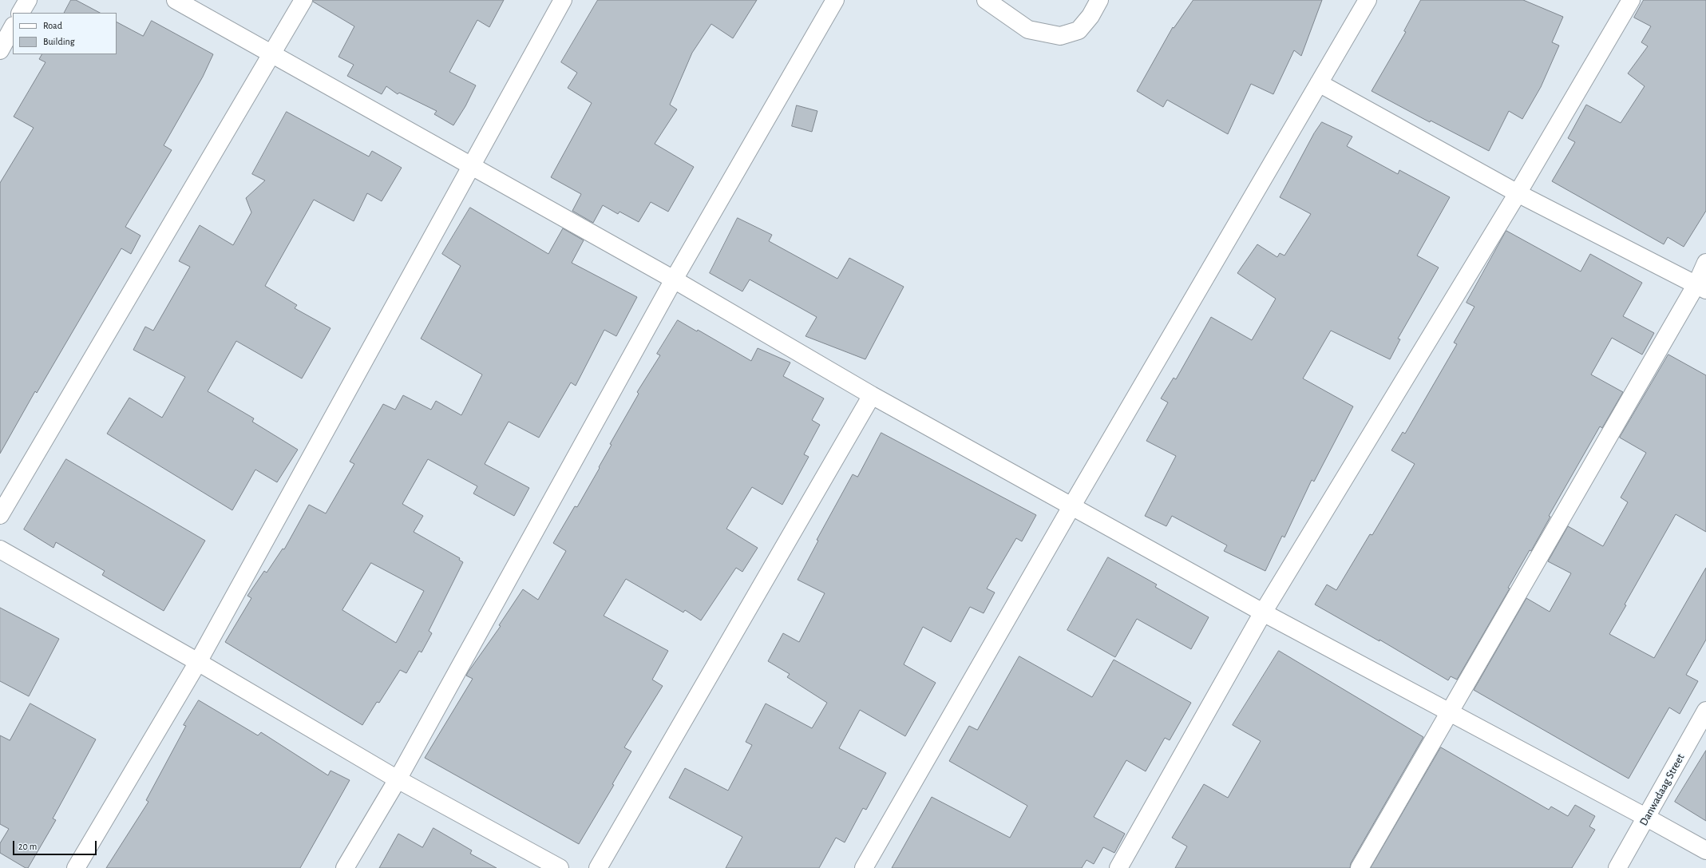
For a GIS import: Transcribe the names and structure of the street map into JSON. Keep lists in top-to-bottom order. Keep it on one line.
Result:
{"streets":{"street":["Danwadaag Street"]},"legend":["Road","Building"],"scale_bar":"20 m"}
